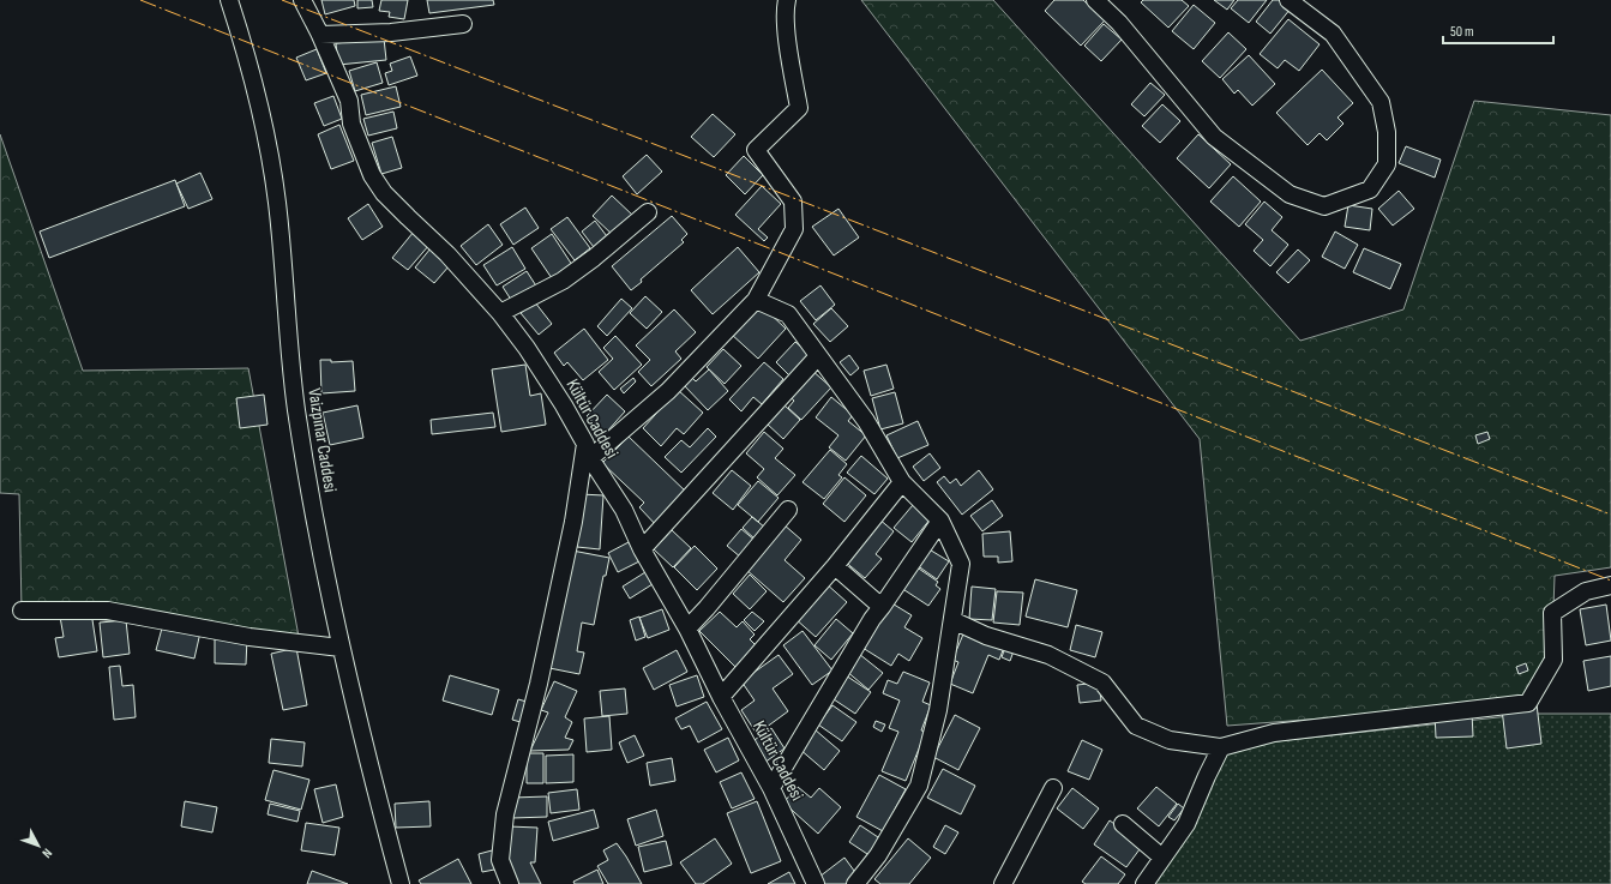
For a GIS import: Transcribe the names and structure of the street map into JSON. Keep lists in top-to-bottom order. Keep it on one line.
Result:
{"streets":{"street":["Kültür Caddesi","Vaizpınar Caddesi"]},"scale_bar":"50 m","north":"bottom right"}
